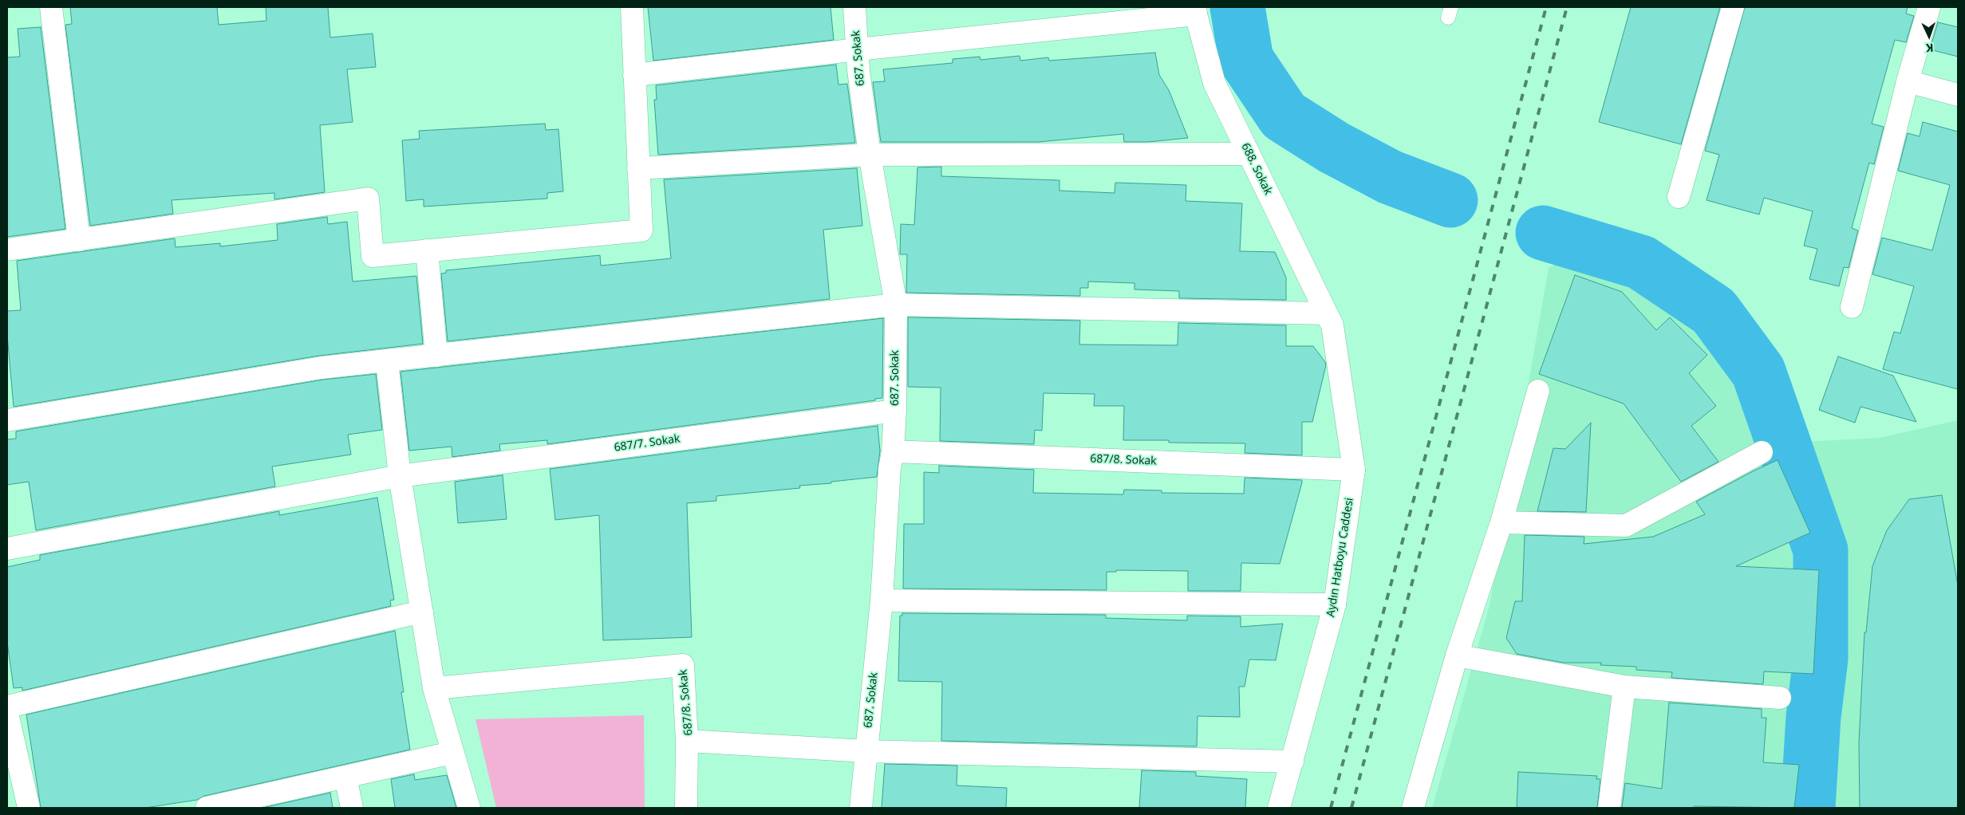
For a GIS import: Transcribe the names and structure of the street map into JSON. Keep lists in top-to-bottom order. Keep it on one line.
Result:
{"streets":{"street":["687. Sokak","688. Sokak","687/7. Sokak","687/8. Sokak","Aydın Hatboyu Caddesi"]},"crossings":[["687. Sokak","687/7. Sokak"],["687. Sokak","687/8. Sokak"],["688. Sokak","Aydın Hatboyu Caddesi"],["687/8. Sokak","Aydın Hatboyu Caddesi"]],"north":"bottom"}
